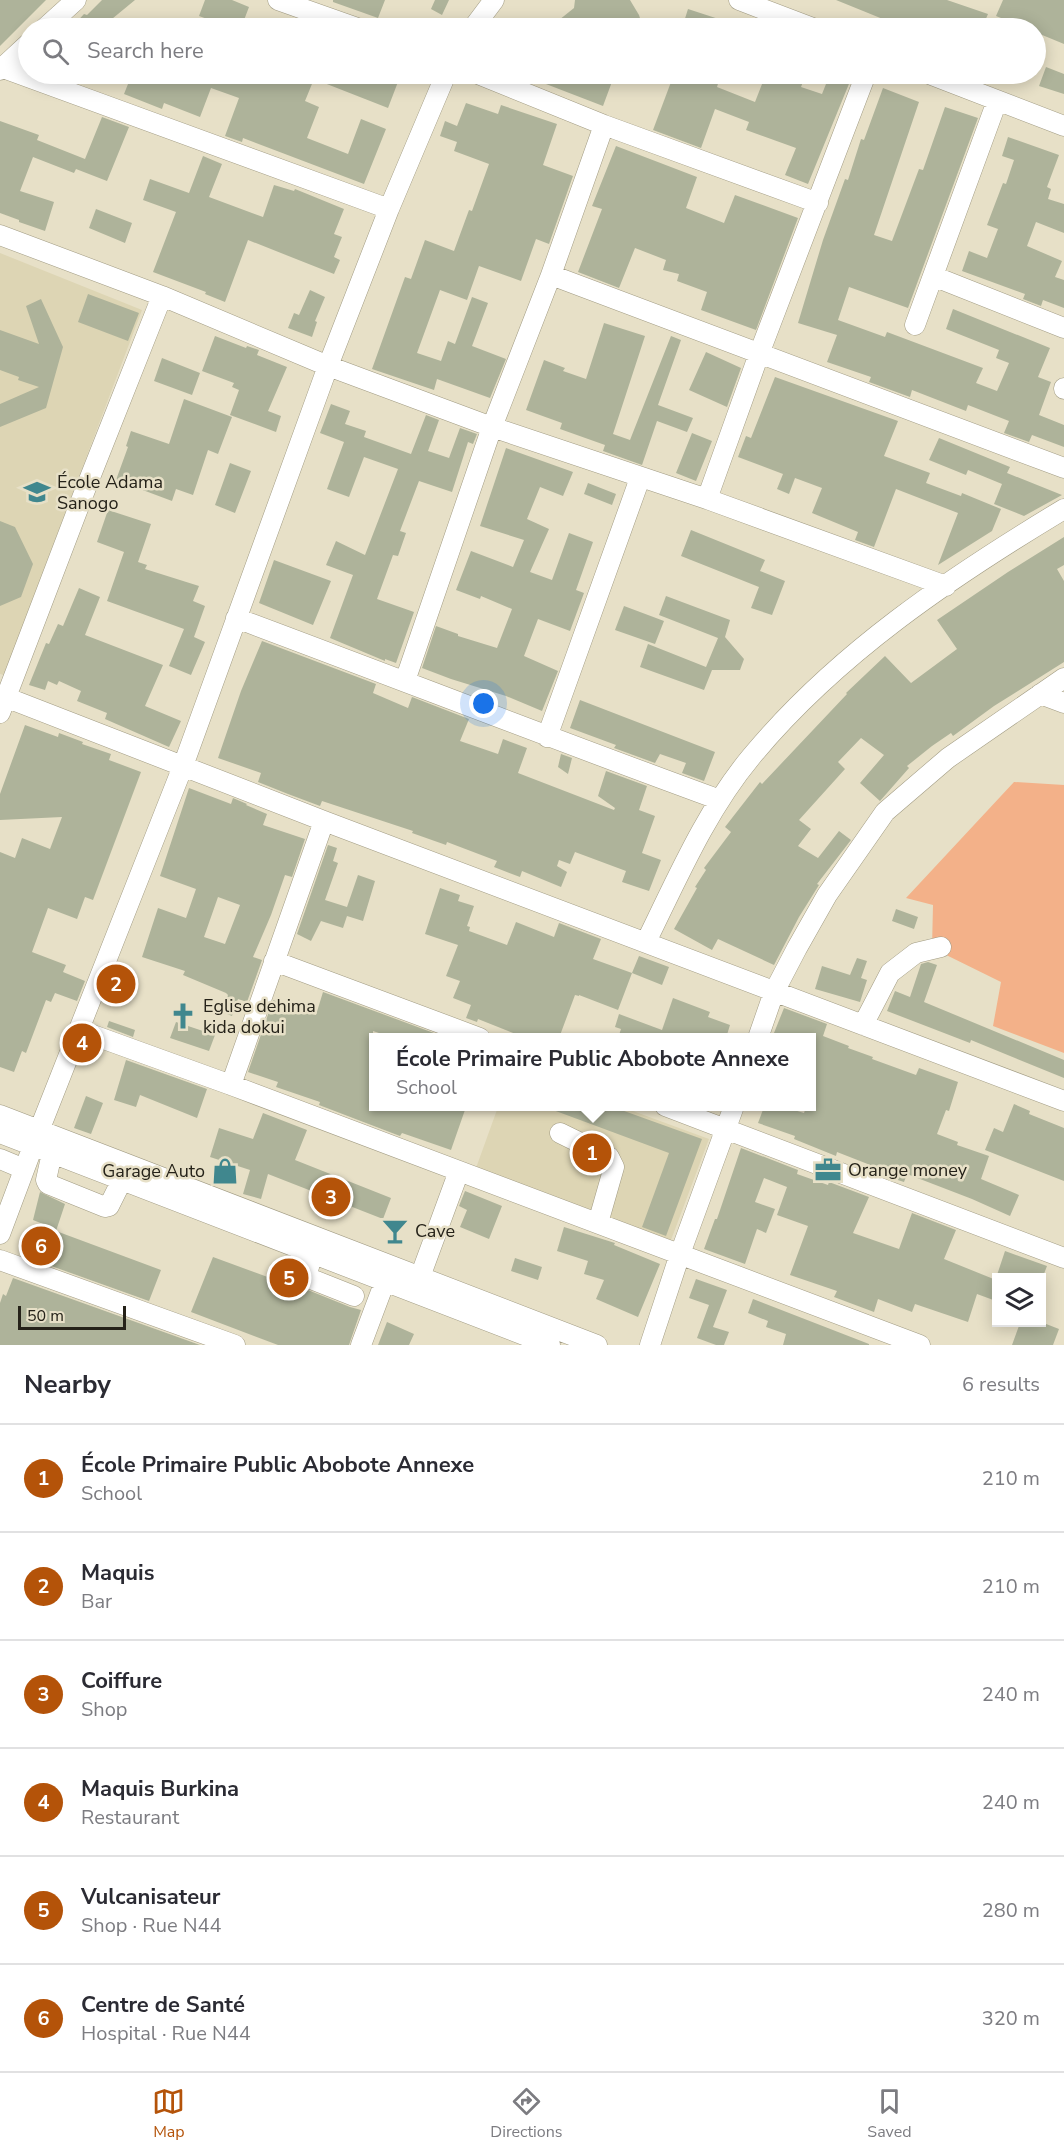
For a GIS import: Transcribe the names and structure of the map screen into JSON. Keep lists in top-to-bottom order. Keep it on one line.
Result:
{"places":{"school or university":["École Adama Sanogo"],"church":["Eglise dehima kida dokui"],"office":["Orange money"],"shop":["Garage Auto"],"bar":["Cave"]},"scale_bar":"50 m","page":{"search":"Search here","pins":["2","4","1","3","6","5"],"popup":["École Primaire Public Abobote Annexe","School"],"scale":"50 m","heading":["Nearby","6 results"],"list":[{"mark":"1","name":"École Primaire Public Abobote Annexe","note":"School","value":"210 m"},{"mark":"2","name":"Maquis","note":"Bar","value":"210 m"},{"mark":"3","name":"Coiffure","note":"Shop","value":"240 m"},{"mark":"4","name":"Maquis Burkina","note":"Restaurant","value":"240 m"},{"mark":"5","name":"Vulcanisateur","note":"Shop · Rue N44","value":"280 m"},{"mark":"6","name":"Centre de Santé","note":"Hospital · Rue N44","value":"320 m"}],"nav":["Map","Directions","Saved"]}}
